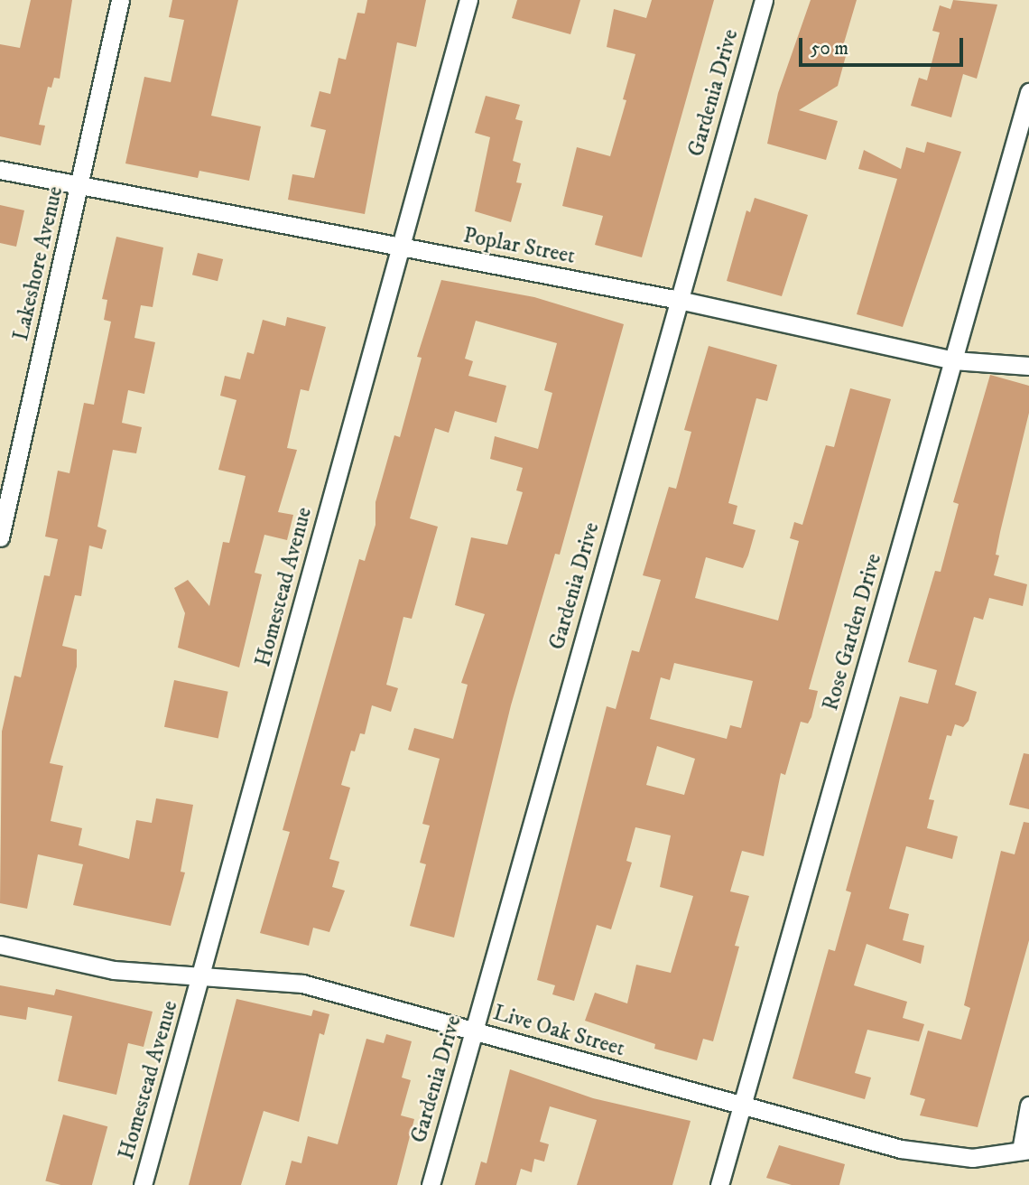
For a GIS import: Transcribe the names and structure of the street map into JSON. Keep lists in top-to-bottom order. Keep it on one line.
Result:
{"streets":{"street":["Gardenia Drive","Poplar Street","Lakeshore Avenue","Homestead Avenue","Rose Garden Drive","Live Oak Street"]},"crossings":[["Gardenia Drive","Poplar Street"],["Gardenia Drive","Live Oak Street"],["Poplar Street","Lakeshore Avenue"],["Poplar Street","Homestead Avenue"],["Poplar Street","Rose Garden Drive"],["Homestead Avenue","Live Oak Street"],["Rose Garden Drive","Live Oak Street"]],"scale_bar":"50 m"}
